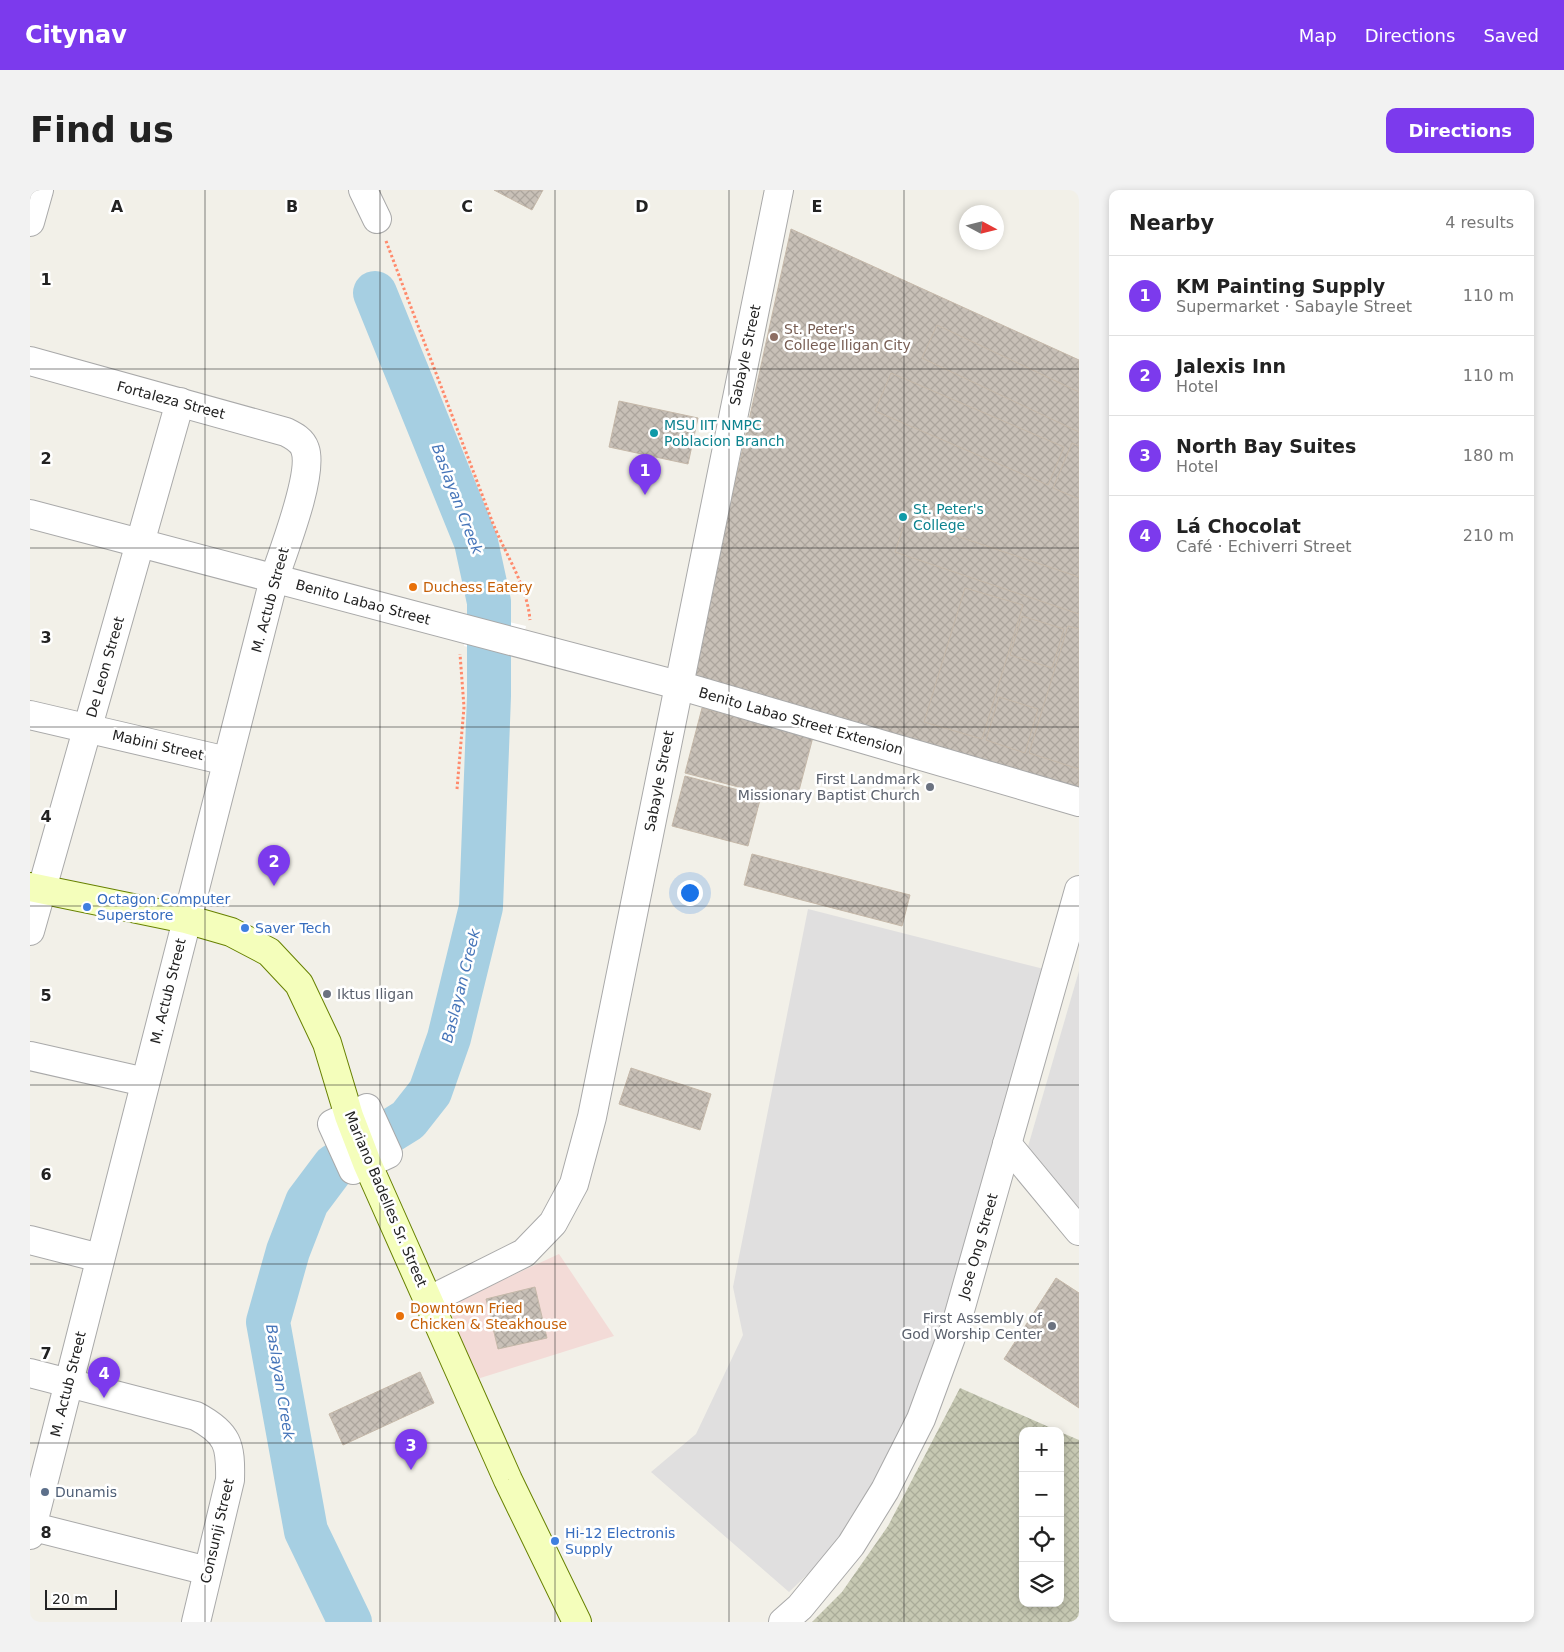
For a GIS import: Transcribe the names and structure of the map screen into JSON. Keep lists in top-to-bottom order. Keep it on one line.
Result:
{"streets":{"main road":["Mariano Badelles Sr. Street"],"street":["Sabayle Street","Fortaleza Street","M. Actub Street","Benito Labao Street","De Leon Street","Benito Labao Street Extension","Mabini Street","Jose Ong Street","Consunji Street"]},"crossings":[["Sabayle Street","Benito Labao Street Extension"],["Sabayle Street","Mariano Badelles Sr. Street"],["Fortaleza Street","M. Actub Street"],["Fortaleza Street","De Leon Street"],["M. Actub Street","Benito Labao Street"],["M. Actub Street","Mabini Street"],["M. Actub Street","Mariano Badelles Sr. Street"],["M. Actub Street","Consunji Street"],["Benito Labao Street","De Leon Street"],["Benito Labao Street","Benito Labao Street Extension"],["De Leon Street","Mabini Street"],["De Leon Street","Mariano Badelles Sr. Street"]],"water":["Baslayan Creek"],"places":["St. Peter's College Iligan City","MSU IIT NMPC Poblacion Branch","St. Peter's College","Duchess Eatery","First Landmark Missionary Baptist Church","Octagon Computer Superstore","Saver Tech","Iktus Iligan","Downtown Fried Chicken & Steakhouse","First Assembly of God Worship Center","Dunamis","Hi-12 Electronis Supply"],"scale_bar":"20 m","north":"right","page":{"header":"Citynav","nav":["Map","Directions","Saved"],"buttons":"Directions","title":"Find us","heading":["Nearby","4 results"],"list":[{"mark":"1","name":"KM Painting Supply","note":"Supermarket · Sabayle Street","value":"110 m"},{"mark":"2","name":"Jalexis Inn","note":"Hotel","value":"110 m"},{"mark":"3","name":"North Bay Suites","note":"Hotel","value":"180 m"},{"mark":"4","name":"Lá Chocolat","note":"Café · Echiverri Street","value":"210 m"}],"pins":["1","2","4","3"],"map_buttons":["+","−"],"scale":"20 m"},"grid":{"columns":["A","B","C","D","E"],"rows":["1","2","3","4","5","6","7","8"]}}
